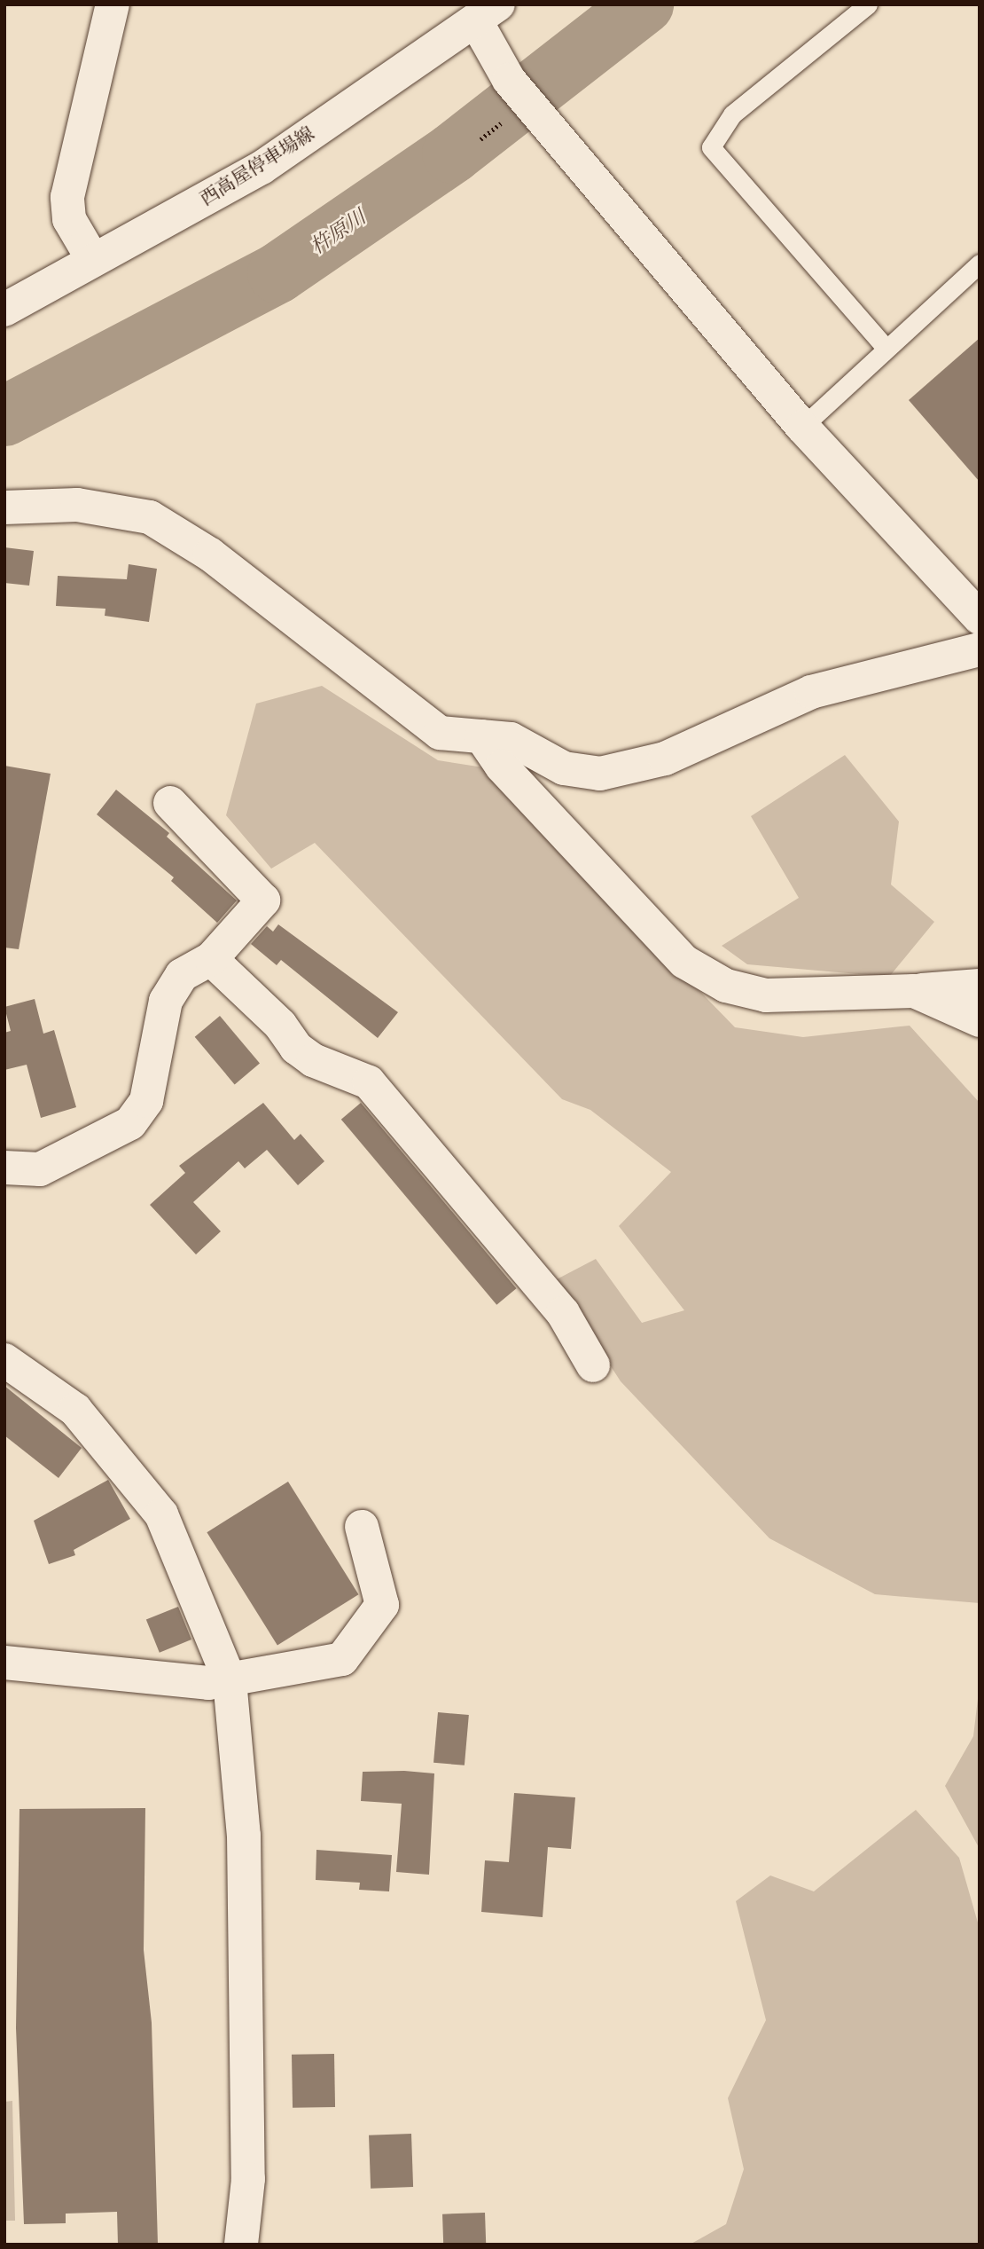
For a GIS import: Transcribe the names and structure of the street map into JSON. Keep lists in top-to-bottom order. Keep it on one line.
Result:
{"streets":{"street":["西高屋停車場線"]},"water":["杵原川"]}
